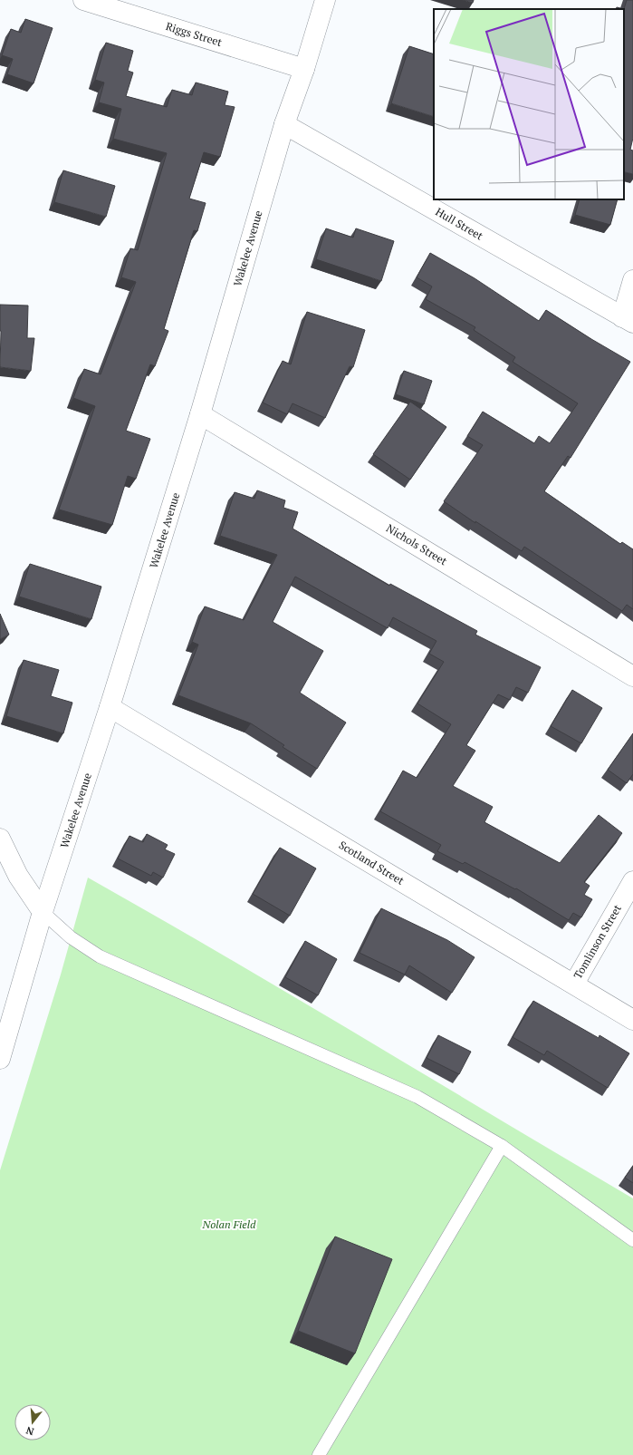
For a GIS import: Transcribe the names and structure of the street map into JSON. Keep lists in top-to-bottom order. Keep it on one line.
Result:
{"streets":{"street":["Riggs Street","Hull Street","Wakelee Avenue","Nichols Street","Scotland Street","Tomlinson Street"]},"crossings":[["Riggs Street","Wakelee Avenue"],["Hull Street","Wakelee Avenue"],["Wakelee Avenue","Nichols Street"],["Wakelee Avenue","Scotland Street"],["Scotland Street","Tomlinson Street"]],"parks":["Nolan Field"],"north":"bottom"}
